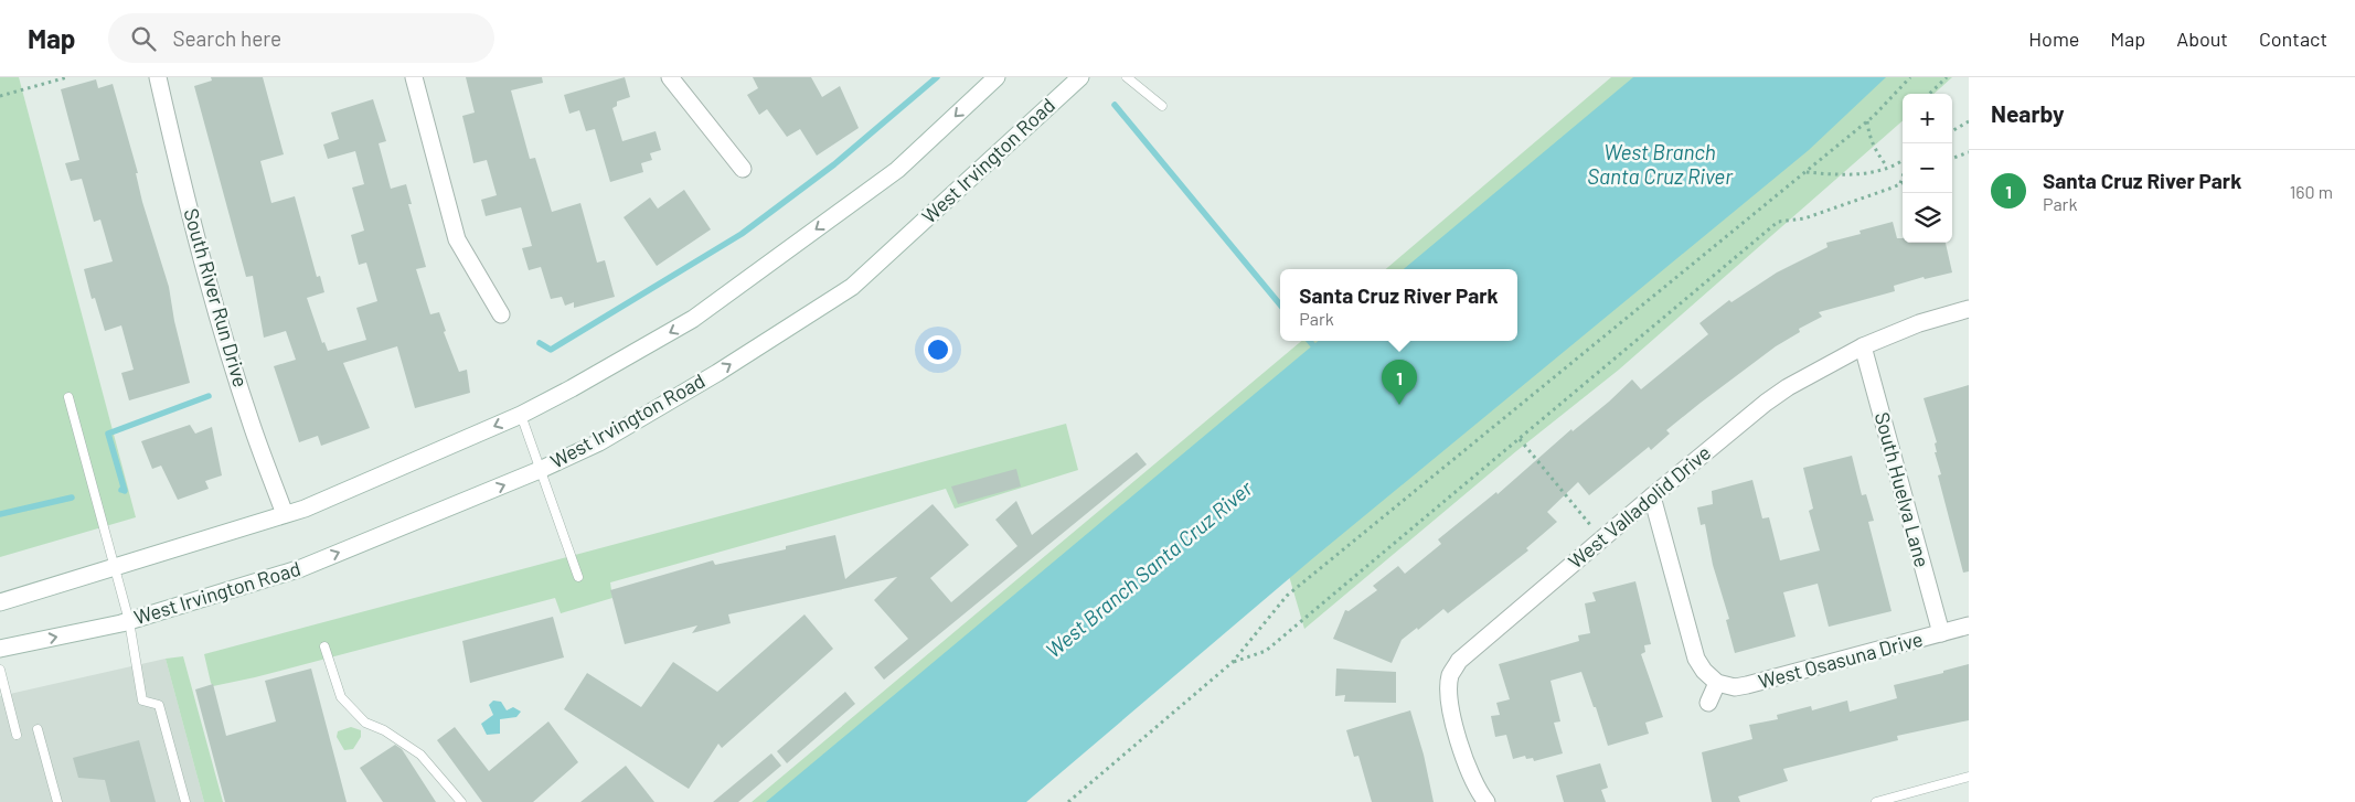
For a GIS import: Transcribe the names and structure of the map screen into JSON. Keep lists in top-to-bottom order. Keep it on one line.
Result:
{"streets":{"street":["West Irvington Road","South River Run Drive","South Huelva Lane","West Valladolid Drive","West Osasuna Drive"]},"crossings":[["South Huelva Lane","West Valladolid Drive"],["South Huelva Lane","West Osasuna Drive"]],"water":["West Branch Santa Cruz River"],"page":{"header":"Map","search":"Search here","nav":["Home","Map","About","Contact"],"heading":"Nearby","map_buttons":["+","−"],"list":[{"mark":"1","name":"Santa Cruz River Park","note":"Park","value":"160 m"}],"popup":["Santa Cruz River Park","Park"],"pins":"1"}}
